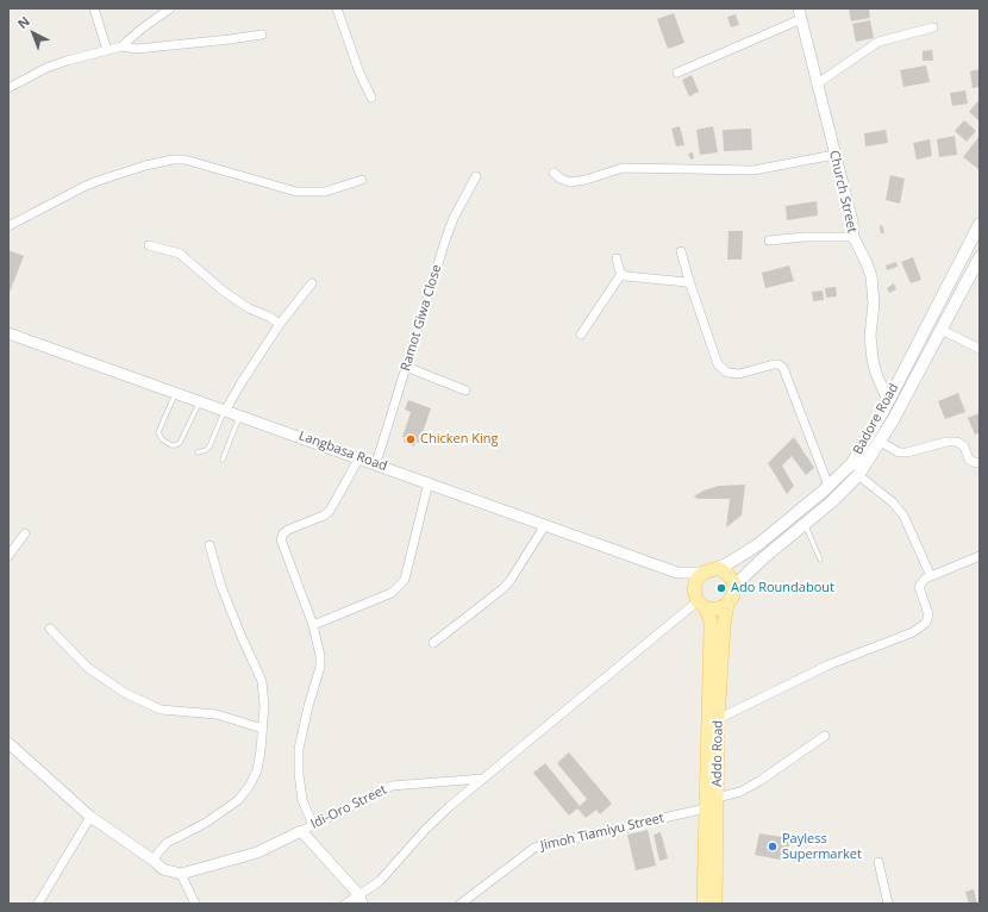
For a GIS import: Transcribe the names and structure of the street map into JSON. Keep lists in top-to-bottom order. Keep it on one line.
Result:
{"streets":{"main road":["Badore Road","Addo Road"],"street":["Church Street","Ramot Giwa Close","Langbasa Road","Idi-Oro Street","Jimoh Tiamiyu Street"]},"crossings":[["Church Street","Badore Road"],["Ramot Giwa Close","Langbasa Road"],["Badore Road","Addo Road"],["Addo Road","Jimoh Tiamiyu Street"]],"places":["Chicken King","Ado Roundabout","Payless Supermarket"],"north":"top left"}
